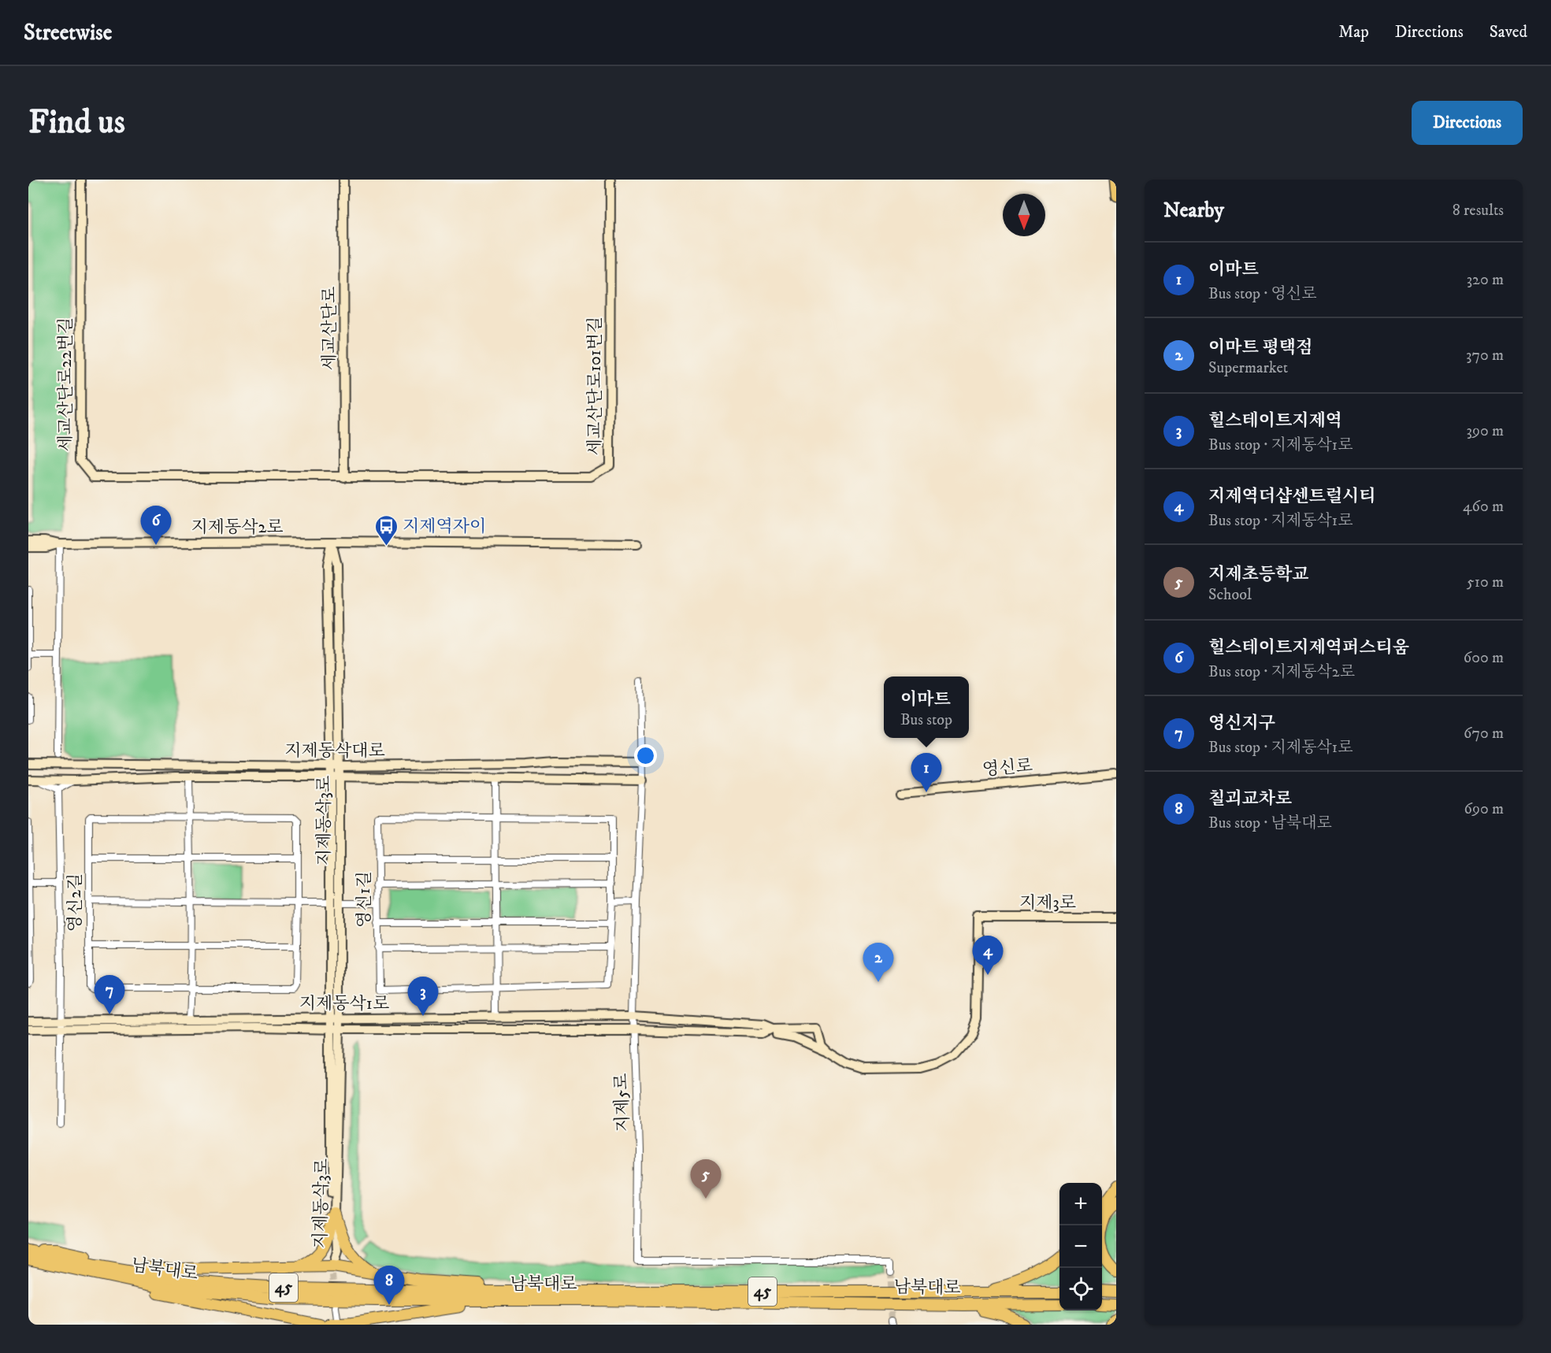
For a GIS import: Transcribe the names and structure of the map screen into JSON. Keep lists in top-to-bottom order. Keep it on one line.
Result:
{"streets":{"highway":["남북대로","45"],"street":["세교산단로","세교산단로22번길","세교산단로101번길","지제동삭2로","지제동삭대로","영신로","지제동삭3로","영신1길","영신2길","지제3로","지제동삭1로","지제5로"]},"crossings":[["세교산단로","세교산단로22번길"],["세교산단로","세교산단로101번길"],["세교산단로22번길","세교산단로101번길"],["지제동삭2로","지제동삭3로"],["지제동삭대로","지제동삭3로"],["지제동삭대로","지제5로"],["지제동삭3로","지제동삭1로"],["지제3로","지제동삭1로"],["지제동삭1로","지제5로"]],"places":{"bus stop":["지제역자이"]},"north":"bottom","page":{"header":"Streetwise","nav":["Map","Directions","Saved"],"buttons":"Directions","title":"Find us","heading":["Nearby","8 results"],"list":[{"mark":"1","name":"이마트","note":"Bus stop · 영신로","value":"320 m"},{"mark":"2","name":"이마트 평택점","note":"Supermarket","value":"370 m"},{"mark":"3","name":"힐스테이트지제역","note":"Bus stop · 지제동삭1로","value":"390 m"},{"mark":"4","name":"지제역더샵센트럴시티","note":"Bus stop · 지제동삭1로","value":"460 m"},{"mark":"5","name":"지제초등학교","note":"School","value":"510 m"},{"mark":"6","name":"힐스테이트지제역퍼스티움","note":"Bus stop · 지제동삭2로","value":"600 m"},{"mark":"7","name":"영신지구","note":"Bus stop · 지제동삭1로","value":"670 m"},{"mark":"8","name":"칠괴교차로","note":"Bus stop · 남북대로","value":"690 m"}],"pins":["6","1","4","2","7","3","5","8"],"popup":["이마트","Bus stop"],"map_buttons":["+","−"]}}
